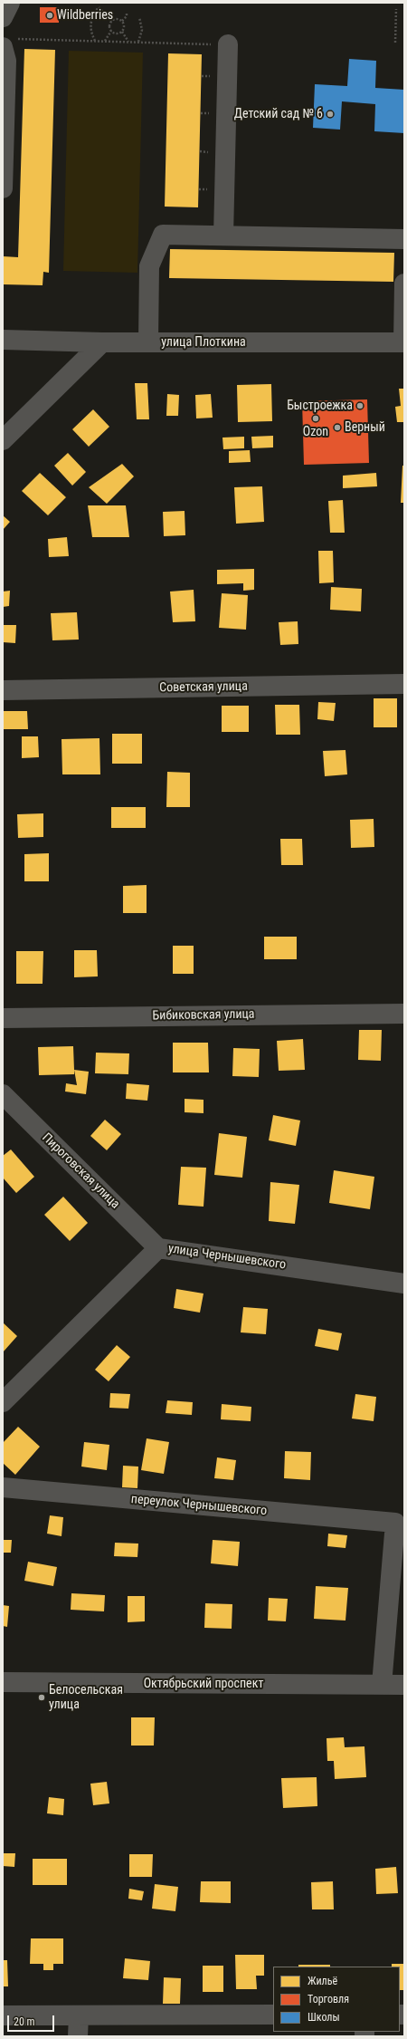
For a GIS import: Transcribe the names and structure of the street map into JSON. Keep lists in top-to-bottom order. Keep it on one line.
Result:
{"streets":{"street":["улица Плоткина","Советская улица","Бибиковская улица","Пироговская улица","улица Чернышевского","переулок Чернышевского","Октябрьский проспект"]},"crossings":[["Пироговская улица","улица Чернышевского"],["переулок Чернышевского","Октябрьский проспект"]],"places":["Wildberries","Детский сад № 6","Быстроежка","Ozon","Верный","Белосельская улица"],"legend":["Жильё","Торговля","Школы"],"scale_bar":"20 m"}
